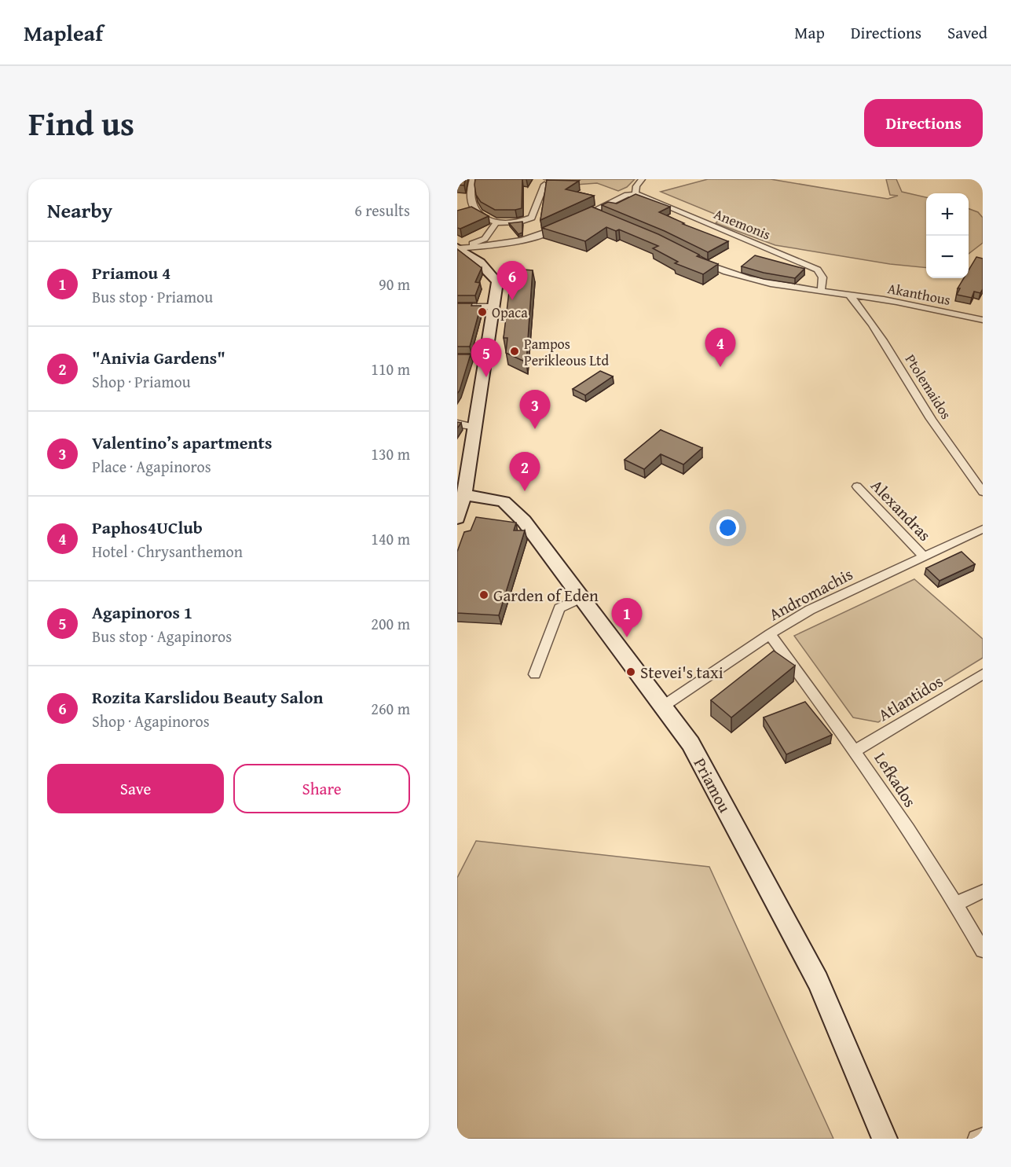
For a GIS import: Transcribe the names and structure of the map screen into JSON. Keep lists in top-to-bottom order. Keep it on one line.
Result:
{"streets":{"street":["Anemonis","Akanthous","Ptolemaidos","Alexandras","Andromachis","Atlantidos","Lefkados","Priamou"]},"crossings":[["Anemonis","Akanthous"],["Akanthous","Ptolemaidos"],["Alexandras","Andromachis"],["Andromachis","Lefkados"],["Andromachis","Priamou"],["Atlantidos","Lefkados"]],"places":["Opaca","Pampos Perikleous Ltd","Garden of Eden","Stevei's taxi"],"page":{"header":"Mapleaf","nav":["Map","Directions","Saved"],"title":"Find us","buttons":["Directions",["Save","Share"]],"heading":["Nearby","6 results"],"map_buttons":["+","−"],"list":[{"mark":"1","name":"Priamou 4","note":"Bus stop · Priamou","value":"90 m"},{"mark":"2","name":"\"Anivia Gardens\"","note":"Shop · Priamou","value":"110 m"},{"mark":"3","name":"Valentino’s apartments","note":"Place · Agapinoros","value":"130 m"},{"mark":"4","name":"Paphos4UClub","note":"Hotel · Chrysanthemon","value":"140 m"},{"mark":"5","name":"Agapinoros 1","note":"Bus stop · Agapinoros","value":"200 m"},{"mark":"6","name":"Rozita Karslidou Beauty Salon","note":"Shop · Agapinoros","value":"260 m"}],"pins":["6","4","5","3","2","1"]}}
